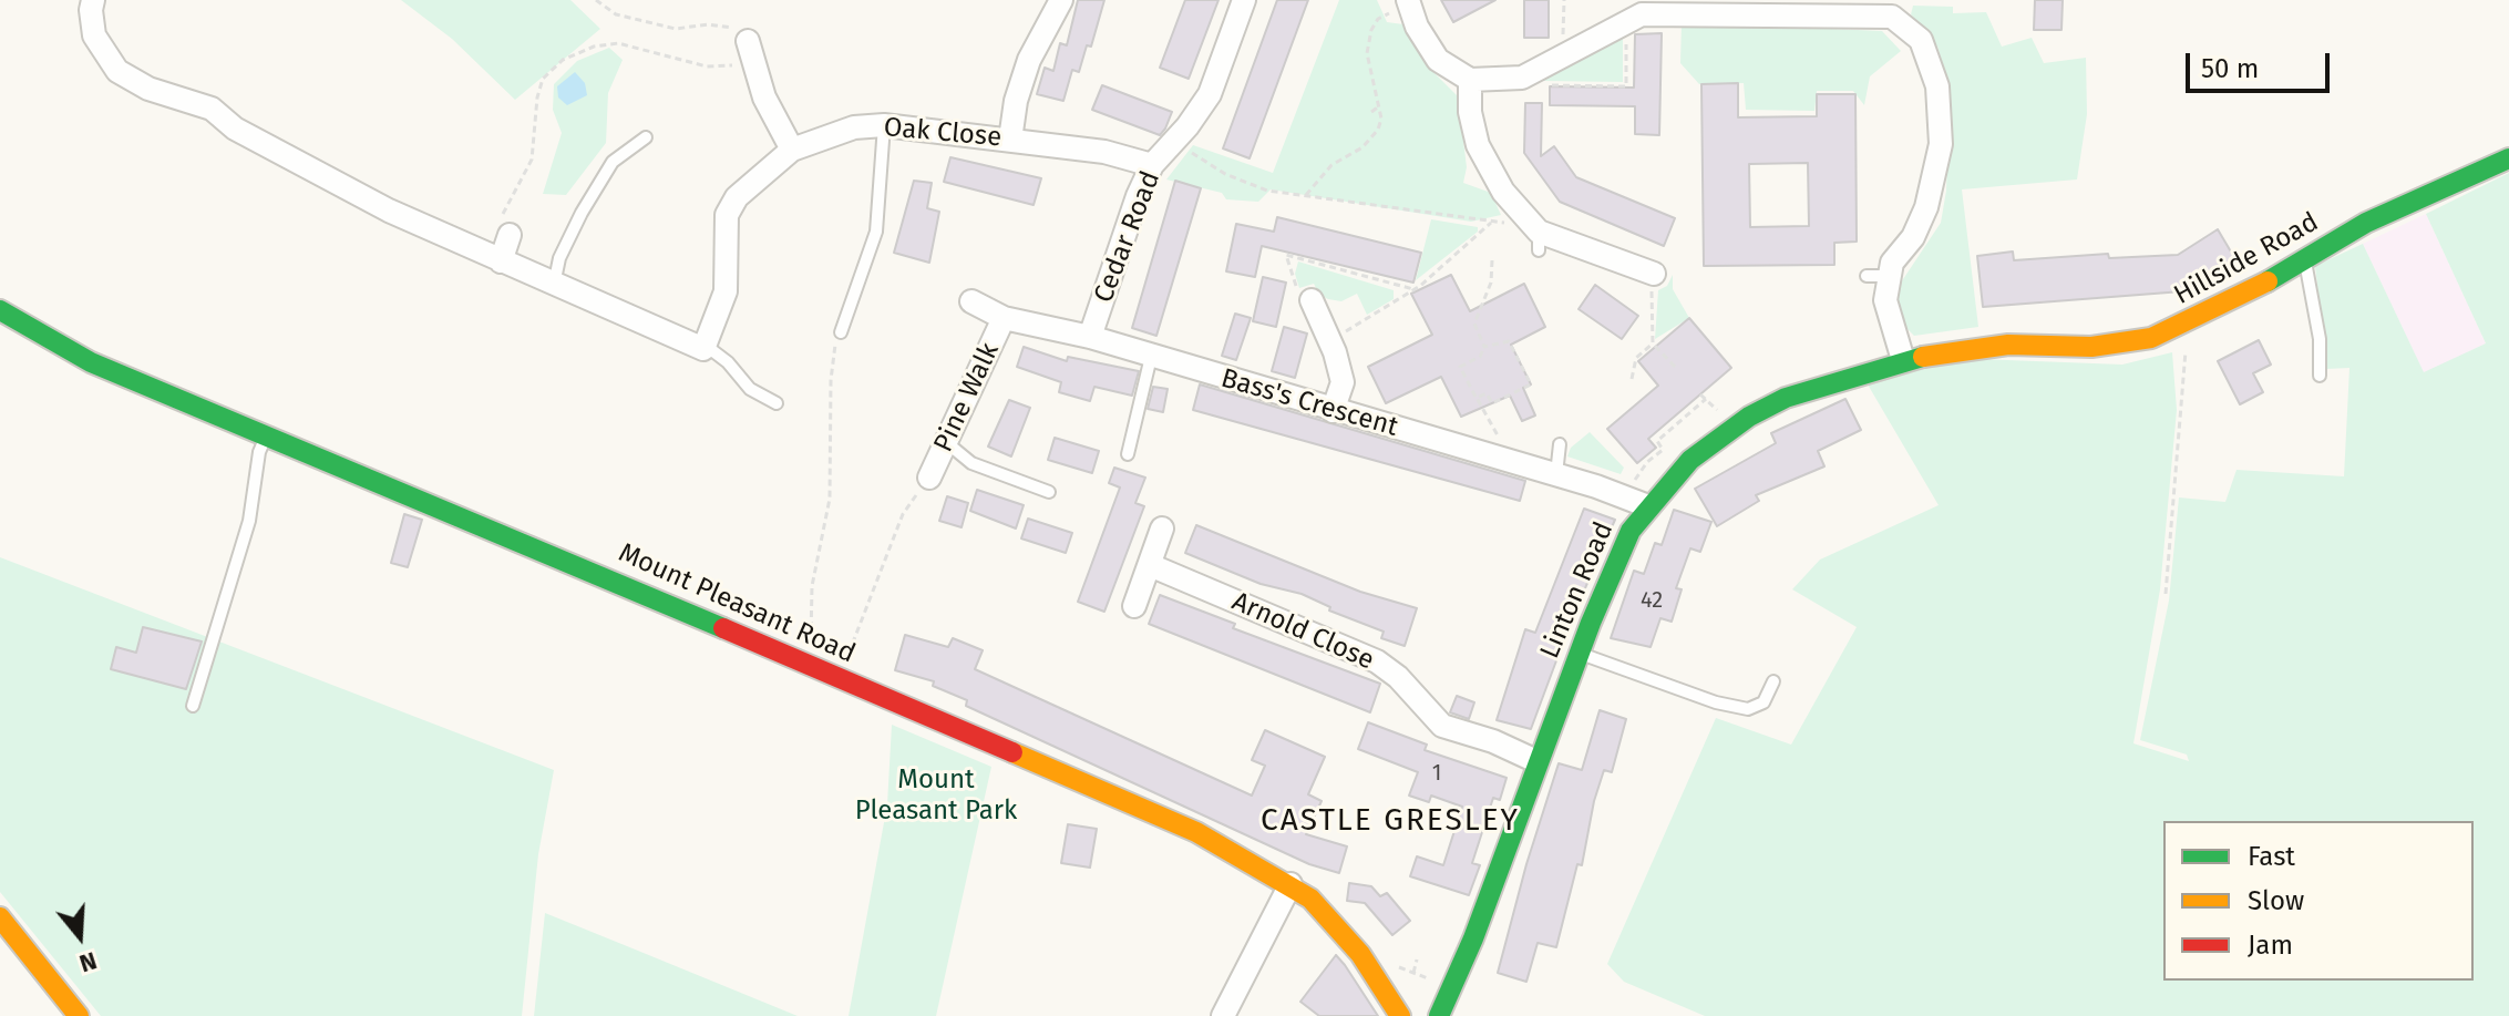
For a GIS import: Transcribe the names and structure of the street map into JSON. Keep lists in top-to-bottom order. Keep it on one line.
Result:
{"streets":{"main road":["Hillside Road","Linton Road","Mount Pleasant Road"],"street":["Oak Close","Cedar Road","Pine Walk","Bass's Crescent","Arnold Close"]},"crossings":[["Oak Close","Cedar Road"],["Cedar Road","Bass's Crescent"],["Hillside Road","Linton Road"],["Pine Walk","Bass's Crescent"],["Bass's Crescent","Linton Road"],["Linton Road","Arnold Close"]],"districts":["CASTLE GRESLEY"],"parks":["Mount Pleasant Park"],"house_numbers":["42","1"],"legend":["Fast","Slow","Jam"],"scale_bar":"50 m","north":"bottom"}
